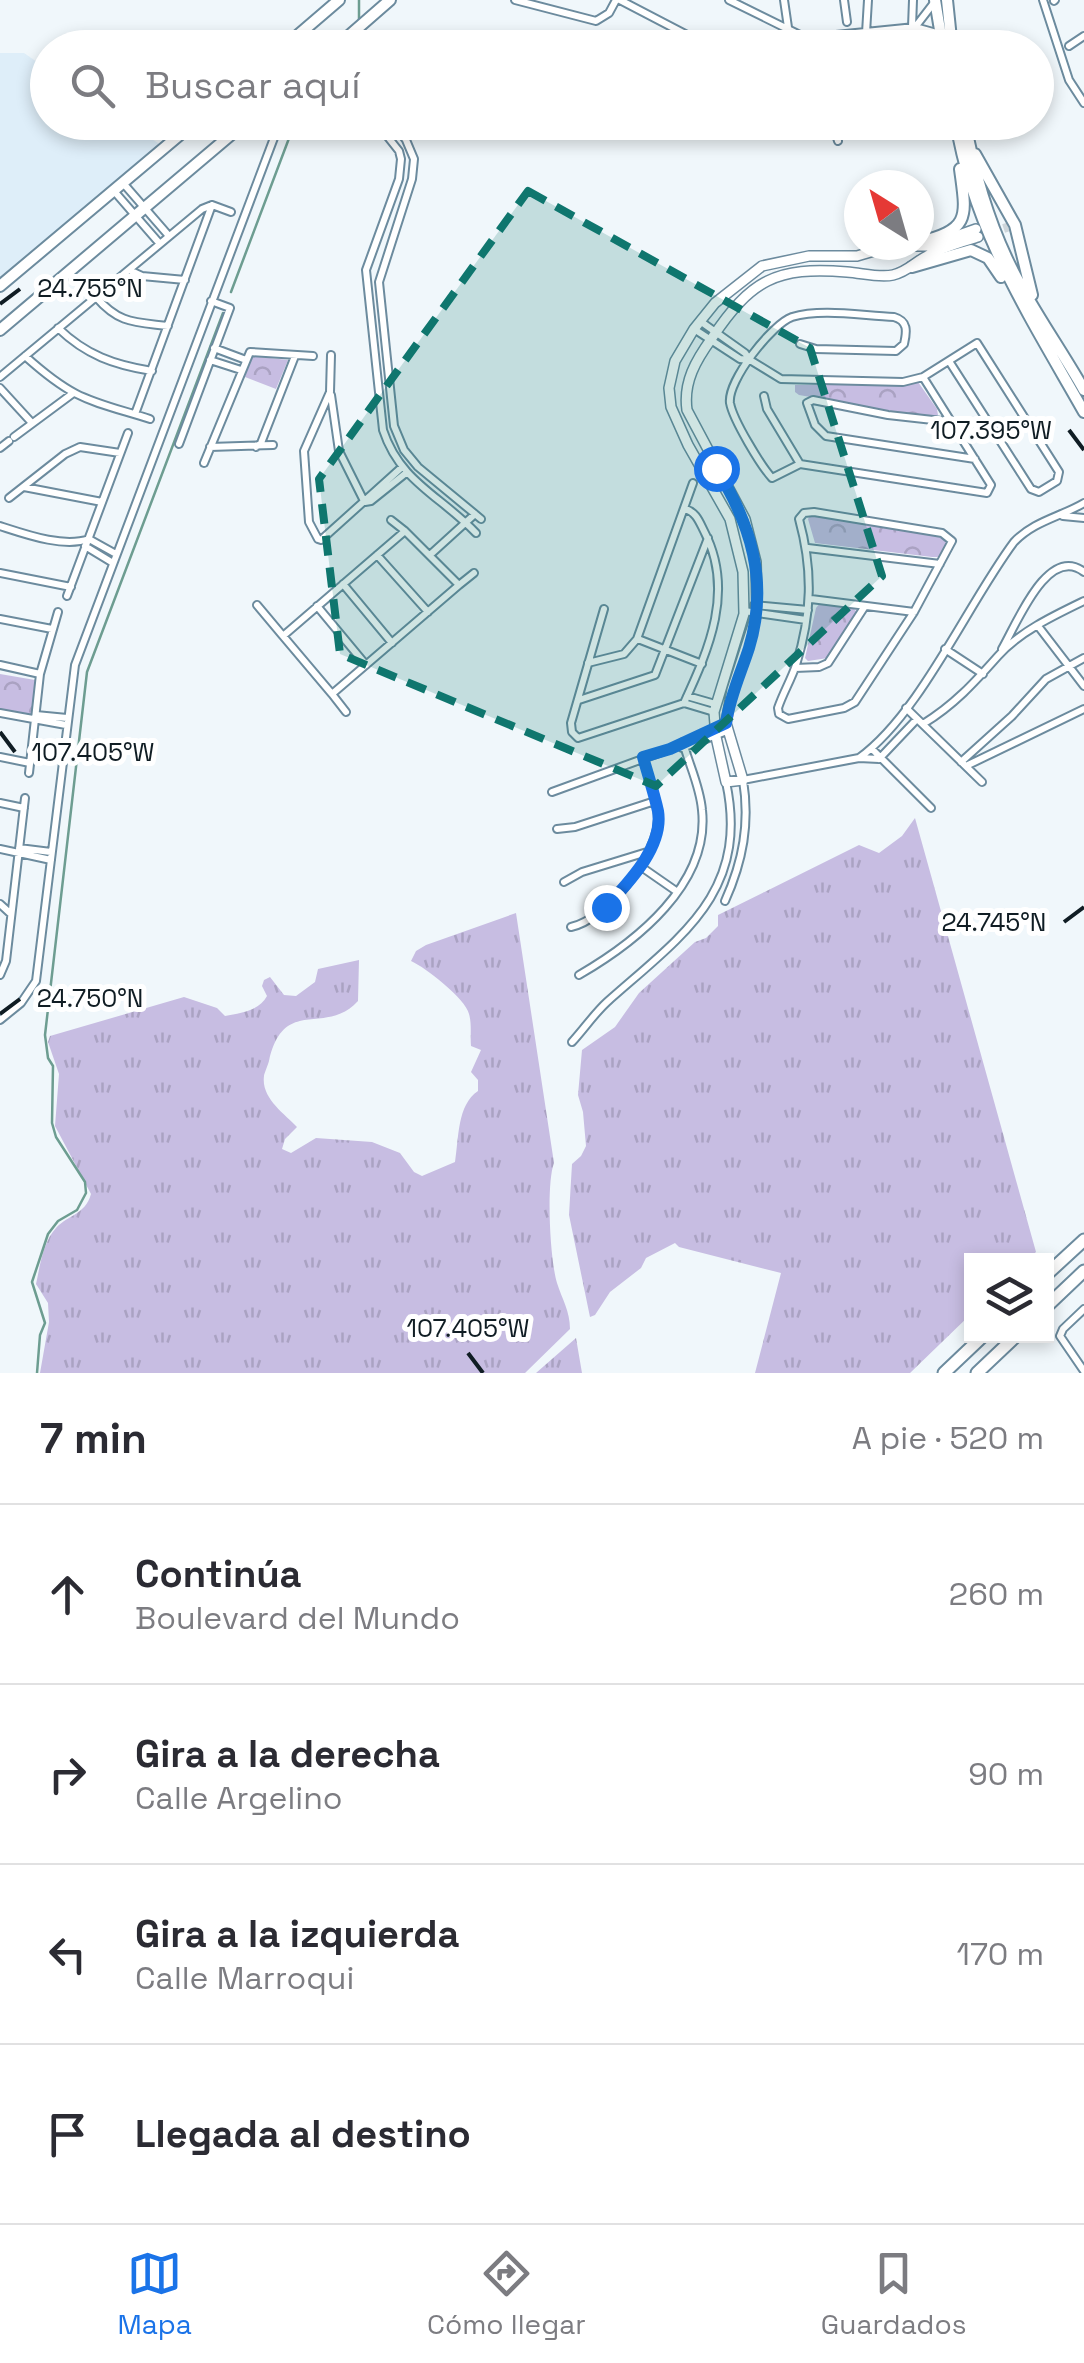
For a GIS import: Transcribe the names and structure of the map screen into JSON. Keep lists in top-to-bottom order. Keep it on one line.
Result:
{"north":"top left","page":{"search":"Buscar aquí","heading":["7 min","A pie · 520 m"],"list":[["Continúa","Boulevard del Mundo","260 m"],["Gira a la derecha","Calle Argelino","90 m"],["Gira a la izquierda","Calle Marroqui","170 m"],"Llegada al destino"],"nav":["Mapa","Cómo llegar","Guardados"]},"coordinates":["24.755°N","107.395°W","107.405°W","24.745°N","24.750°N"]}
